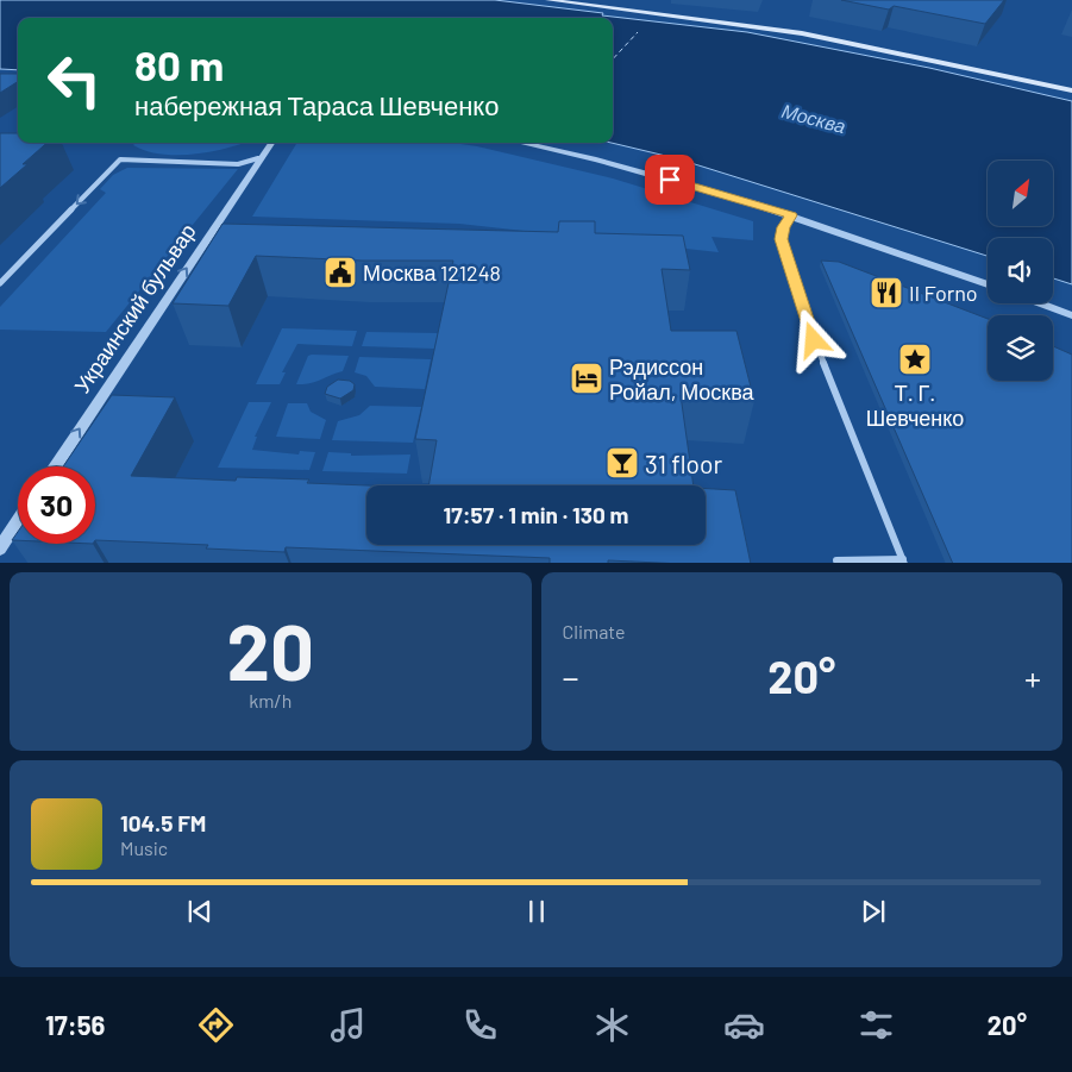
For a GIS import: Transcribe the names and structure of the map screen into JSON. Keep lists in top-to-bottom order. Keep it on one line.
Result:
{"streets":{"street":["Украинский бульвар"]},"one_way":["Украинский бульвар"],"water":["Москва"],"places":{"public building":["Москва 121248"],"restaurant":["Il Forno"],"place":["Т. Г. Шевченко"],"hotel":["Рэдиссон Ройал, Москва"],"bar":["31 floor"]},"north":"top right","page":{"turn":["80 m","набережная Тараса Шевченко"],"limit":"30","trip":"17:57 · 1 min · 130 m","tile":[["20","km/h"],"Climate"],"heat":["−","20°","+"],"song":["104.5 FM","Music"],"tabs":["17:56","20°"]}}
